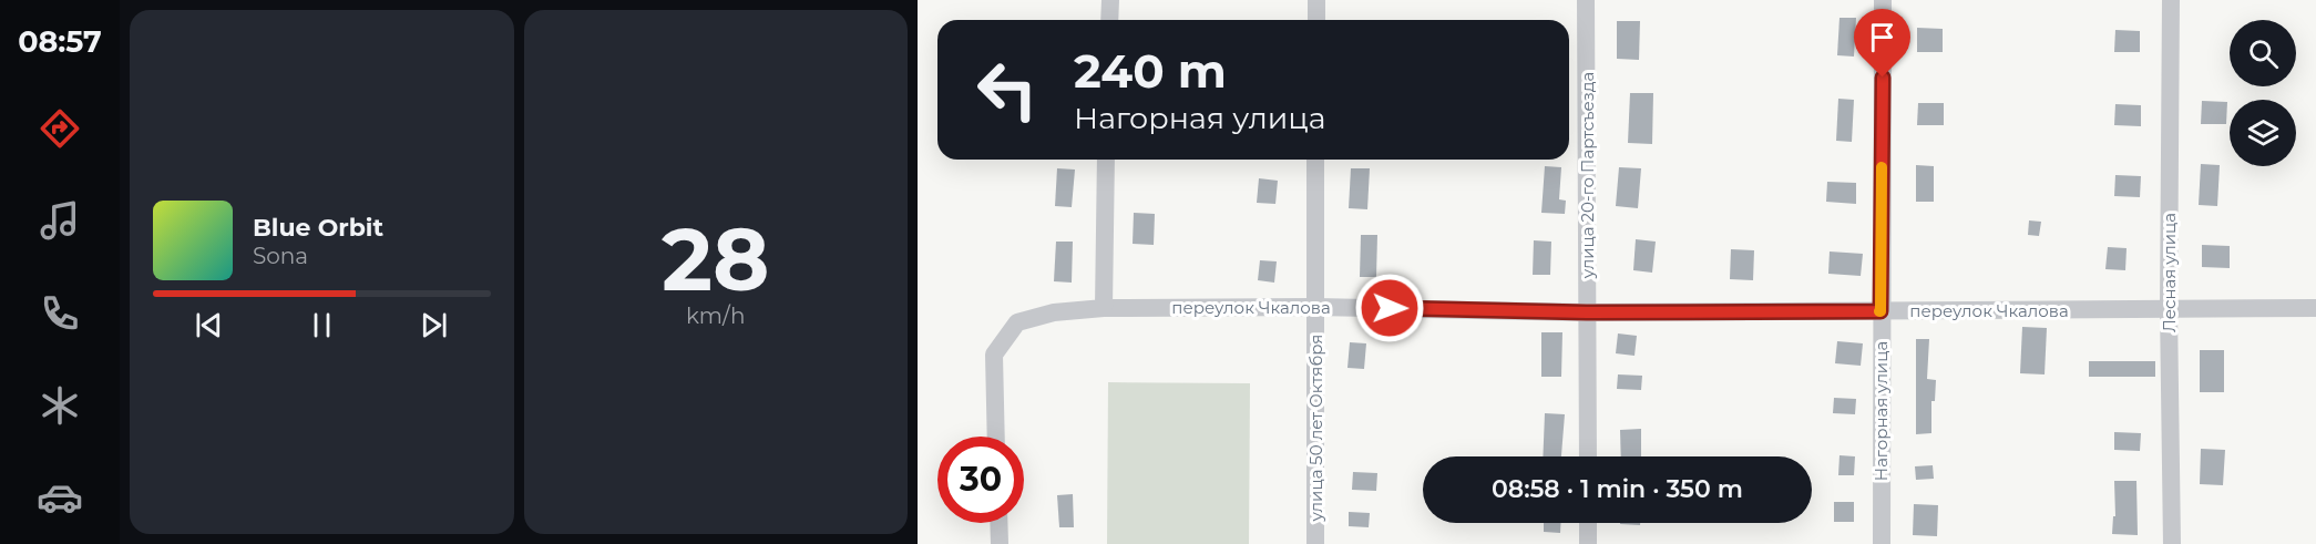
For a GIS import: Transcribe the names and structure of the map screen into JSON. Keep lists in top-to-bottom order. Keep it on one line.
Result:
{"streets":{"street":["улица 20-го Партсъезда","Лесная улица","переулок Чкалова","Нагорная улица","улица 50 лет Октября"]},"crossings":[["улица 20-го Партсъезда","переулок Чкалова"],["Лесная улица","переулок Чкалова"],["переулок Чкалова","Нагорная улица"],["переулок Чкалова","улица 50 лет Октября"]],"page":{"tabs":"08:57","tile":["28","km/h"],"turn":["240 m","Нагорная улица"],"song":["Blue Orbit","Sona"],"limit":"30","trip":"08:58 · 1 min · 350 m"}}
